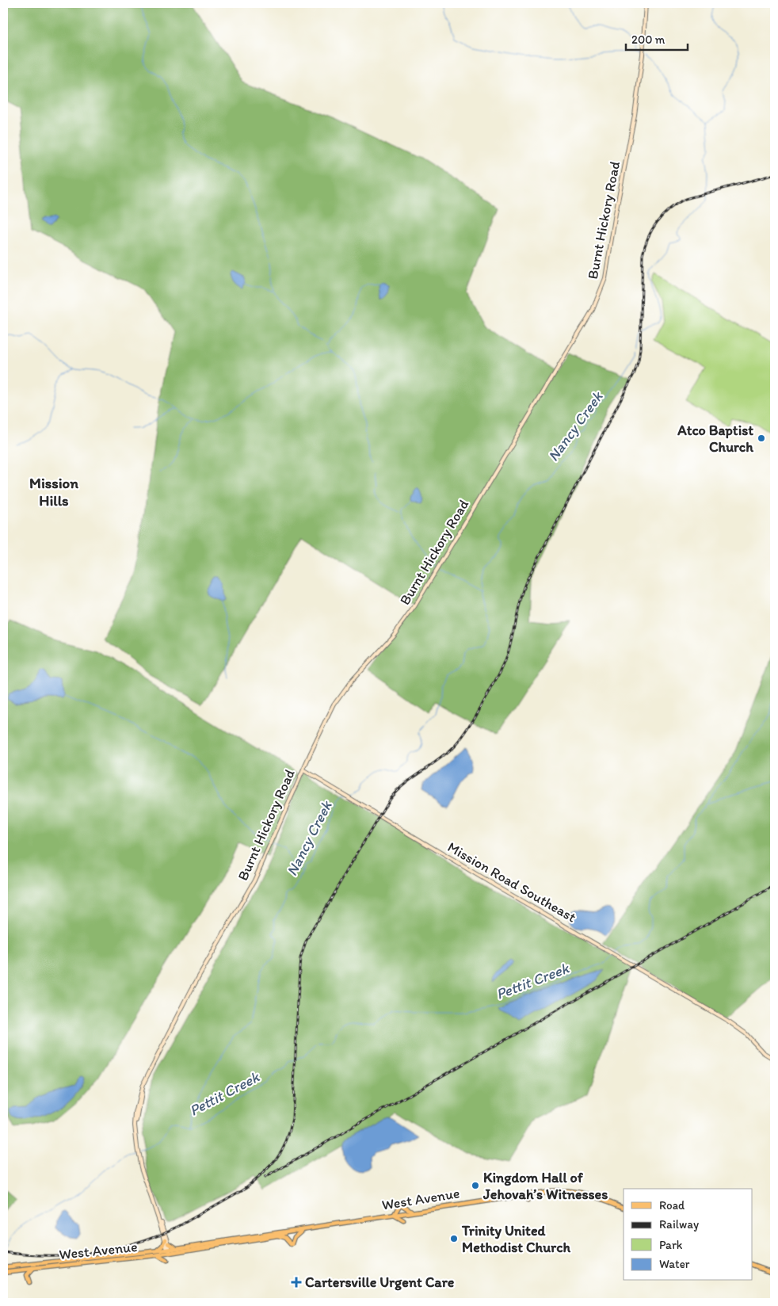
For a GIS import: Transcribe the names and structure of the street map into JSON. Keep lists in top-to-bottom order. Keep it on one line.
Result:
{"streets":{"main road":["Burnt Hickory Road","Mission Road Southeast","West Avenue"]},"crossings":[["Burnt Hickory Road","Mission Road Southeast"],["Burnt Hickory Road","West Avenue"]],"districts":["Mission Hills"],"water":["Nancy Creek","Pettit Creek"],"places":{"other":["Atco Baptist Church","Kingdom Hall of Jehovah’s Witnesses","Trinity United Methodist Church"],"health":["Cartersville Urgent Care"]},"legend":["Road","Railway","Park","Water"],"scale_bar":"200 m"}
